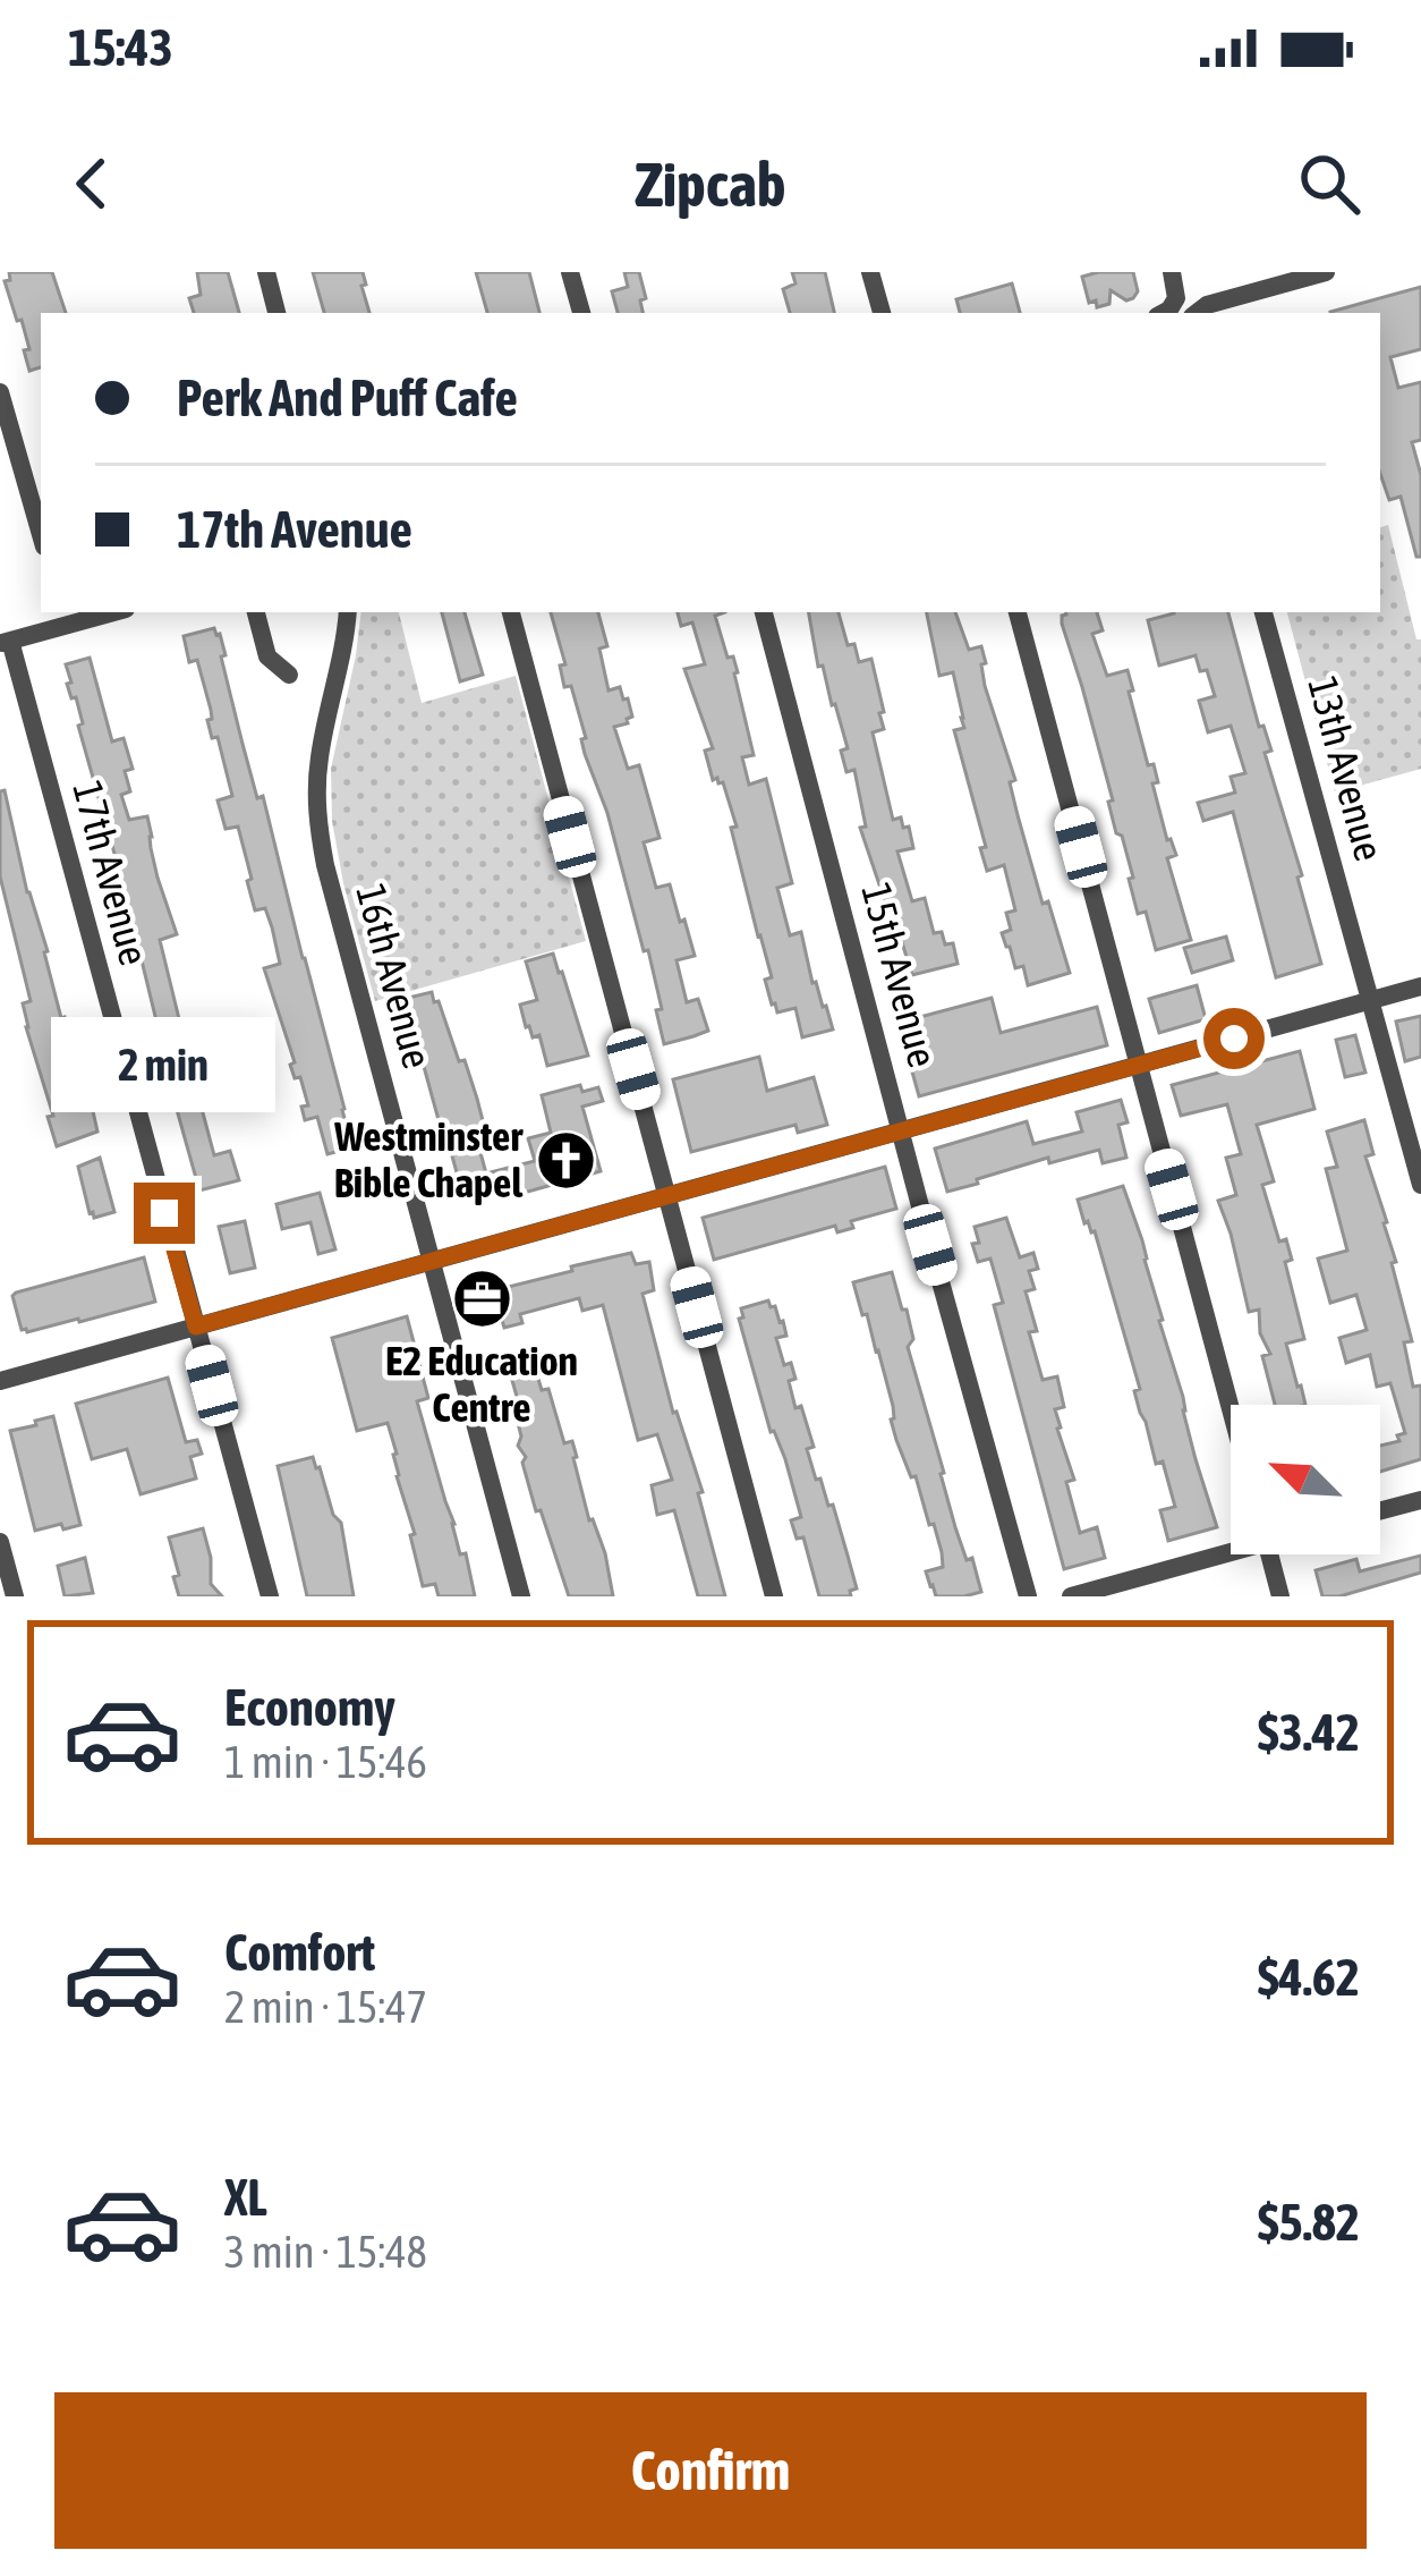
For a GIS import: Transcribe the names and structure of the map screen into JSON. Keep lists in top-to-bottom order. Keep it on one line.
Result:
{"streets":{"street":["13th Avenue","17th Avenue","15th Avenue","16th Avenue"]},"places":{"church":["Westminster Bible Chapel"],"office":["E2 Education Centre"]},"north":"top left","page":{"status":"15:43","header":"Zipcab","banner":["Perk And Puff Cafe","17th Avenue"],"bubble":"2 min","list":[{"name":"Economy","note":"1 min · 15:46","value":"$3.42"},{"name":"Comfort","note":"2 min · 15:47","value":"$4.62"},{"name":"XL","note":"3 min · 15:48","value":"$5.82"}],"buttons":"Confirm"}}
